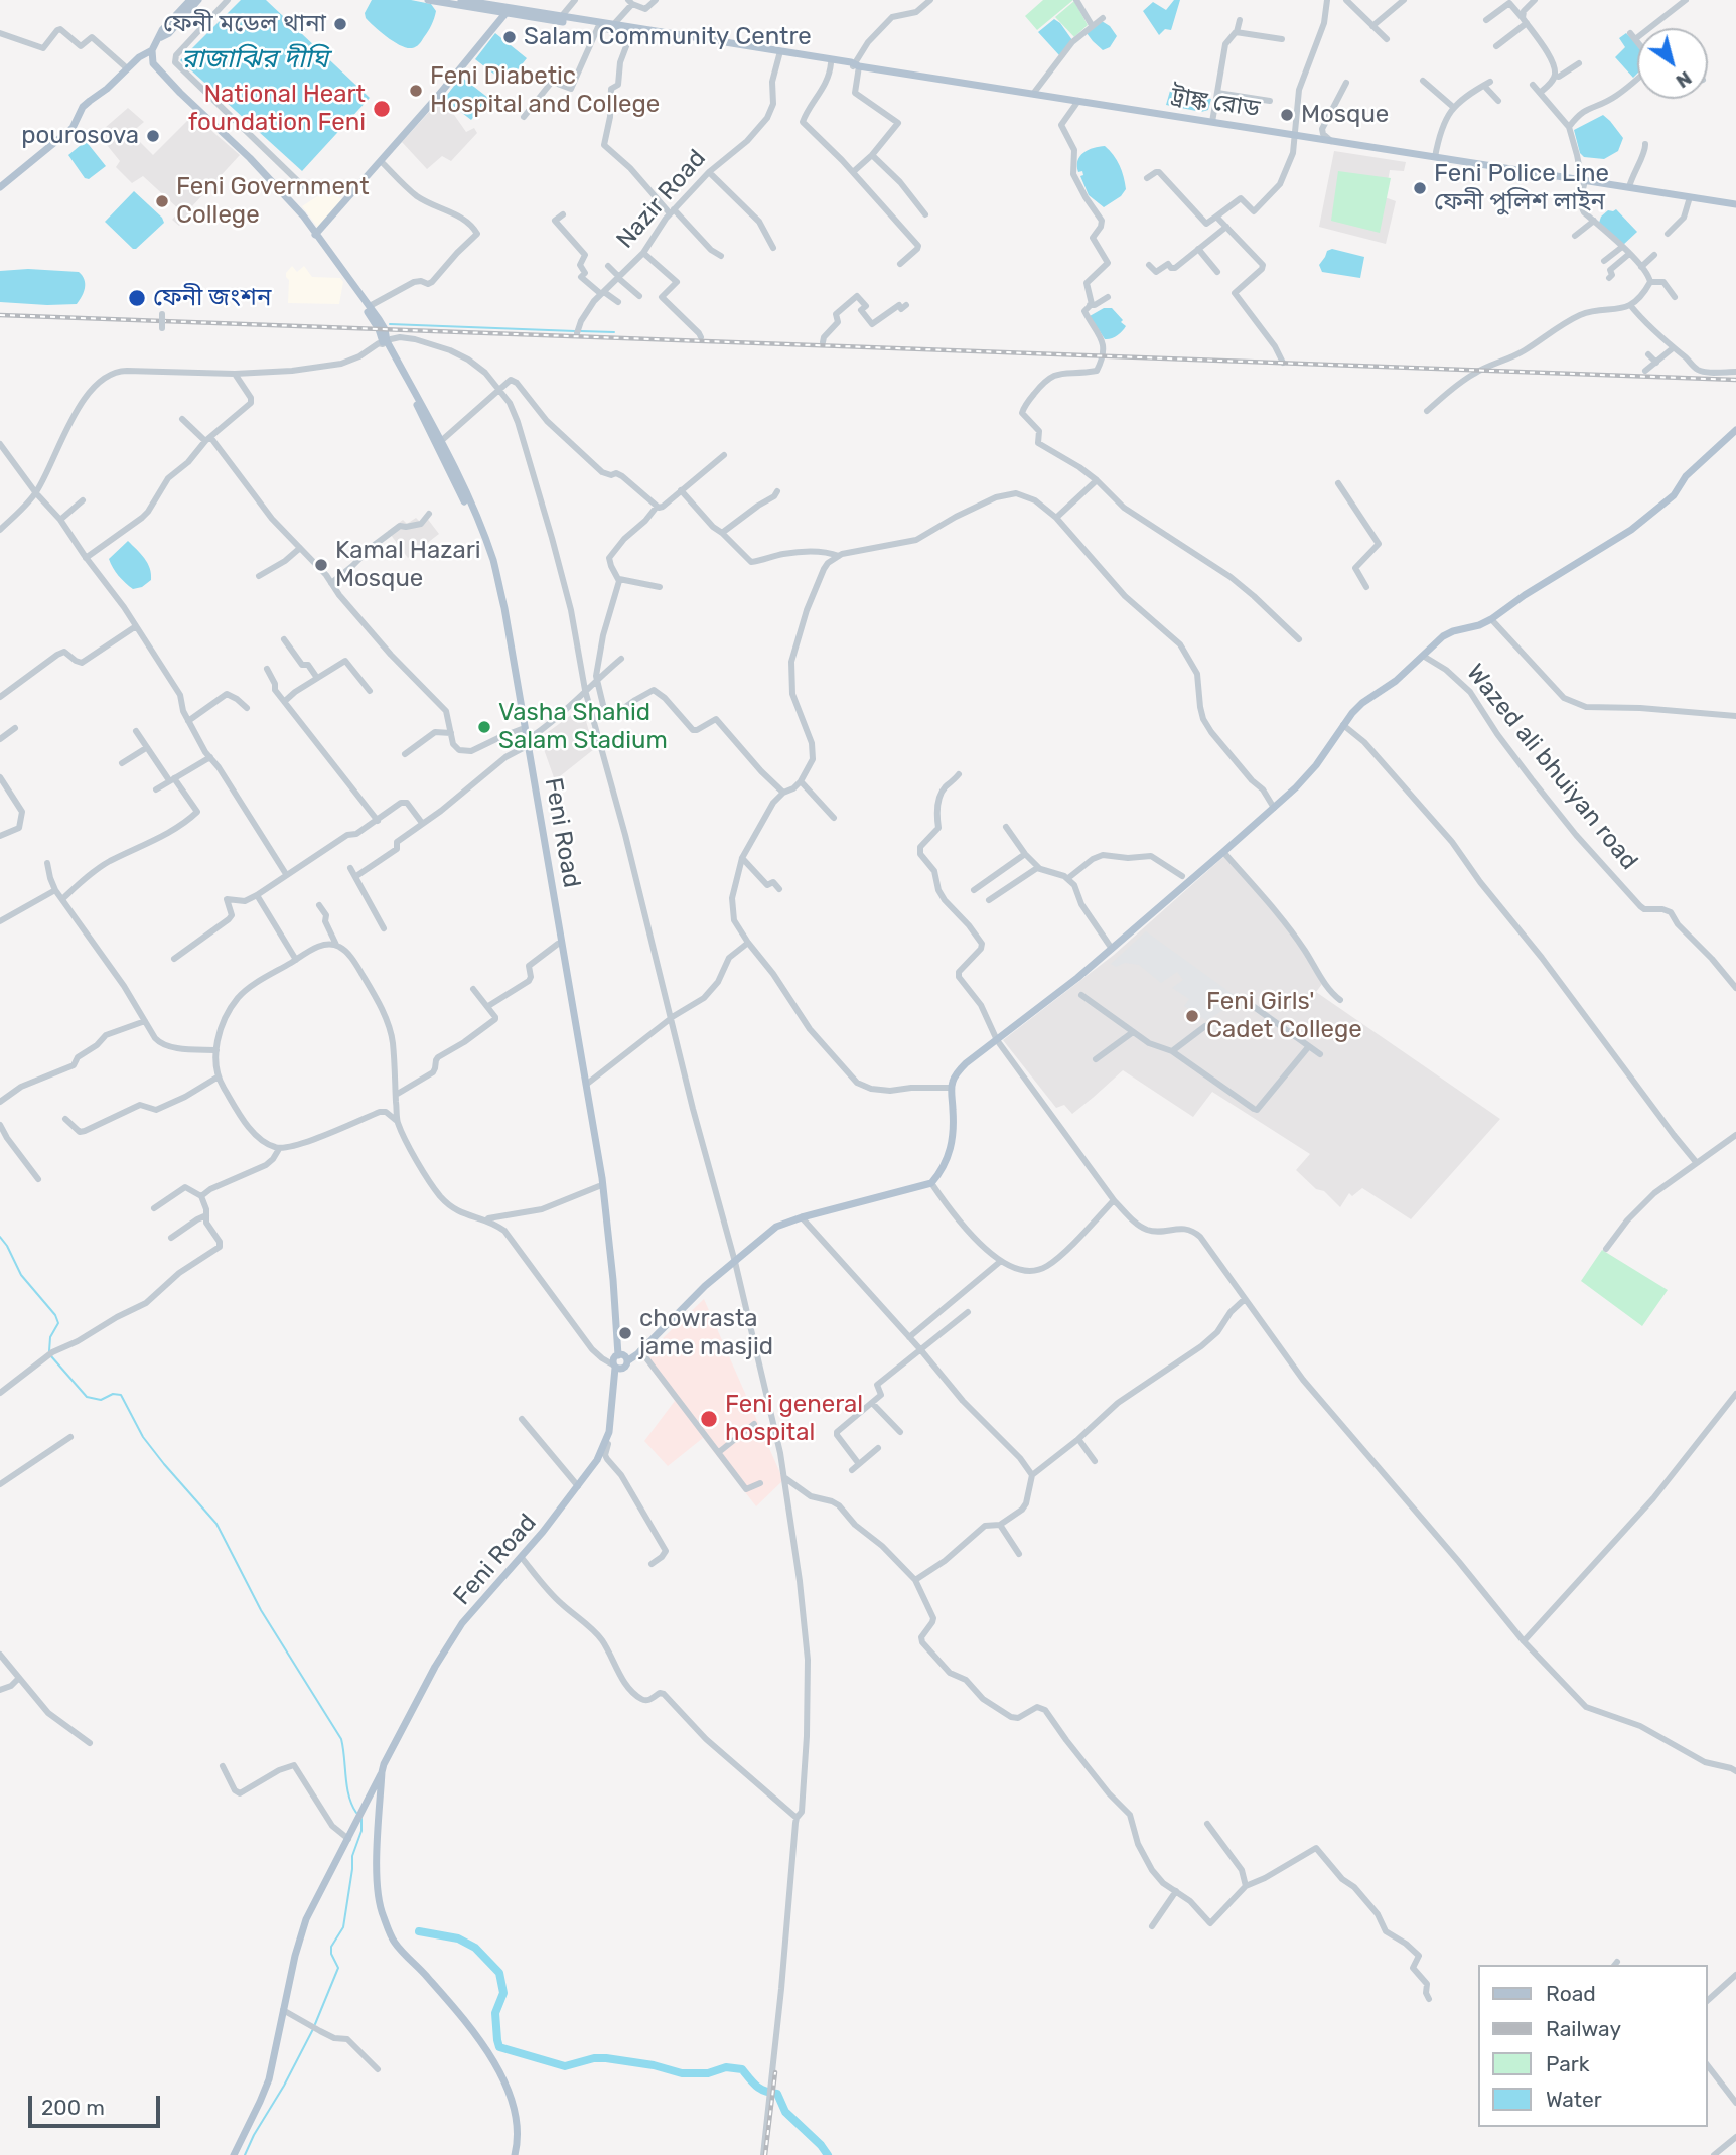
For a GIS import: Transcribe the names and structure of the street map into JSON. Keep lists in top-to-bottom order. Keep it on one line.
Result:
{"streets":{"main road":["ট্রাঙ্ক রোড","Feni Road"],"street":["Nazir Road","Wazed ali bhuiyan road"]},"crossings":[["ট্রাঙ্ক রোড","Nazir Road"]],"water":["রাজাঝির দীঘি"],"places":["ফেনী মডেল থানা","Salam Community Centre","Feni Diabetic Hospital and College","National Heart foundation Feni","Mosque","pourosova","Feni Police Line ফেনী পুলিশ লাইন","Feni Government College","ফেনী জংশন","Kamal Hazari Mosque","Vasha Shahid Salam Stadium","Feni Girls' Cadet College","chowrasta jame masjid","Feni general hospital"],"legend":["Road","Railway","Park","Water"],"scale_bar":"200 m","north":"bottom right"}
